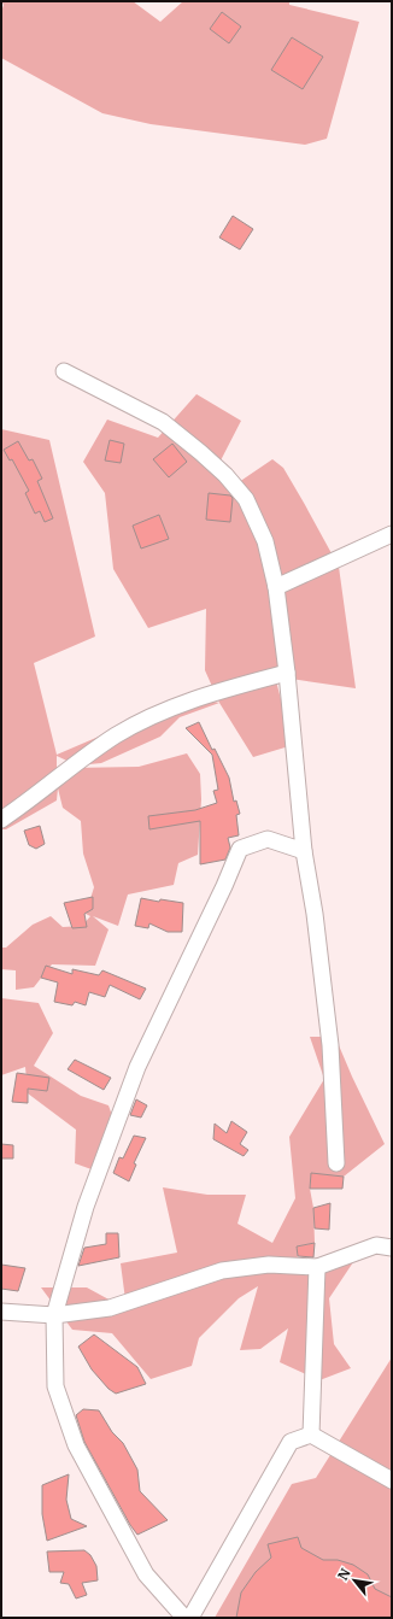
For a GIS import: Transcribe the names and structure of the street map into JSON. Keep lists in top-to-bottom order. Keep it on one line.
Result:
{"north":"top left"}
